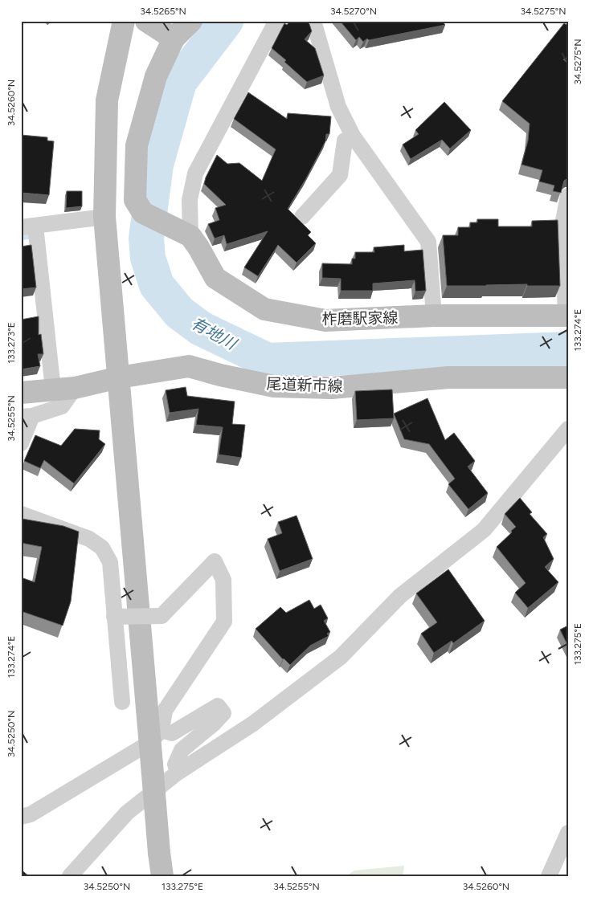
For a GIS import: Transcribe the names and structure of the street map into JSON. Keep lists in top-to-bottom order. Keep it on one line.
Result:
{"streets":{"main road":["柞磨駅家線","尾道新市線"]},"water":["有地川"],"coordinates":["34.5265°N","34.5270°N","34.5275°N","34.5260°N","133.274°E","133.273°E","34.5255°N","133.275°E","34.5250°N"]}
